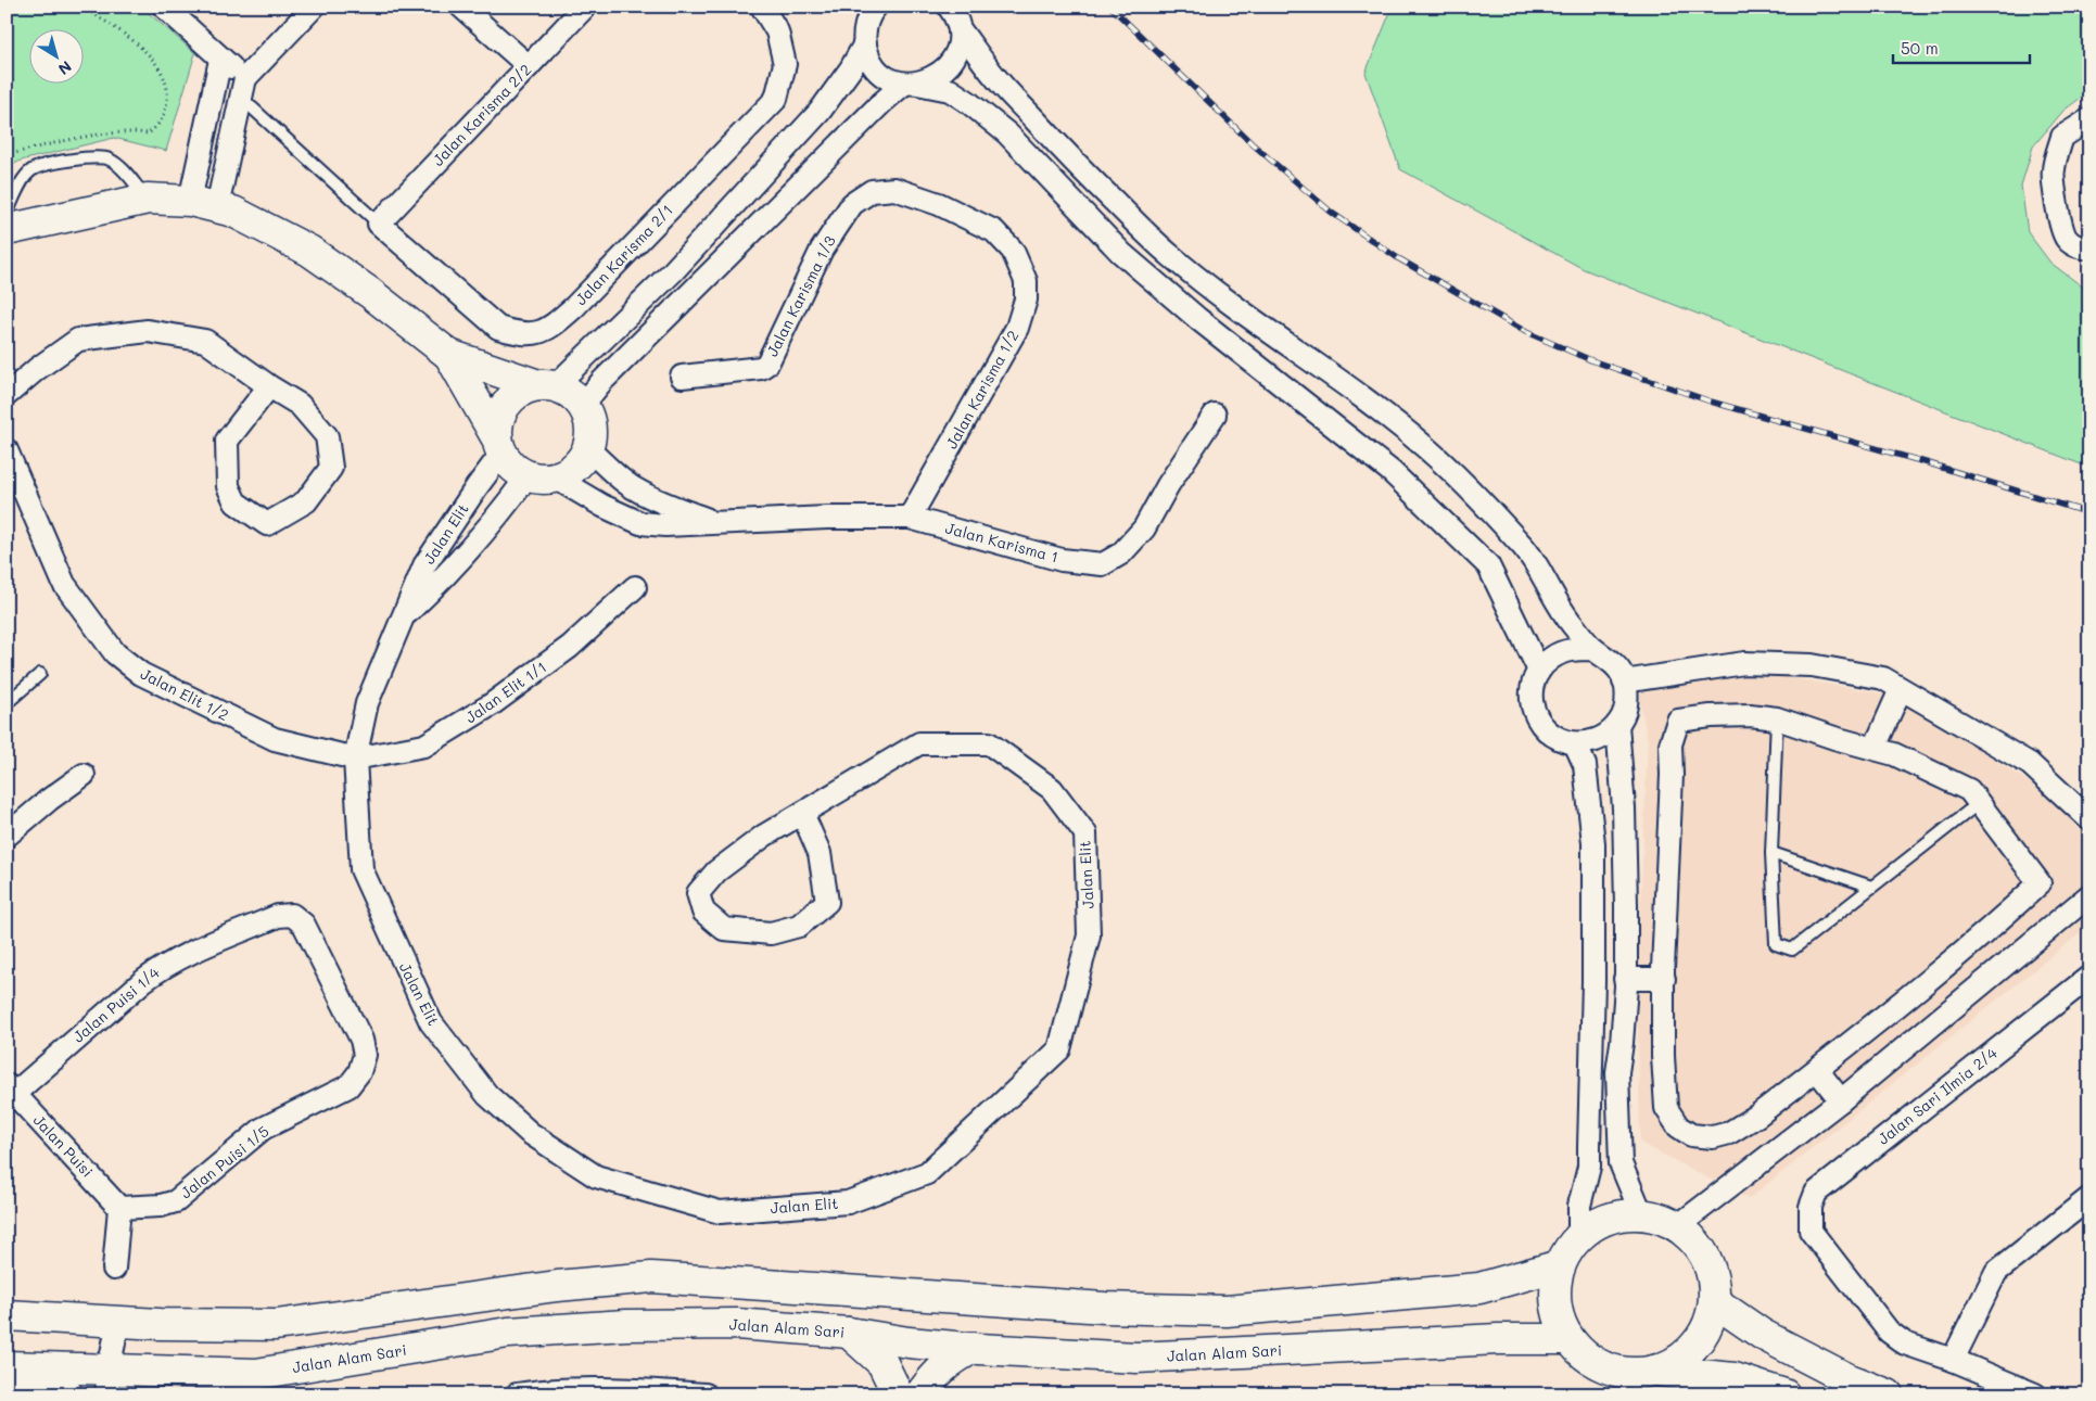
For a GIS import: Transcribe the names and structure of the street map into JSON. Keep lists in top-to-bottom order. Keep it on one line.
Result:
{"streets":{"street":["Jalan Karisma 2/2","Jalan Karisma 2/1","Jalan Karisma 1/3","Jalan Karisma 1/2","Jalan Elit","Jalan Karisma 1","Jalan Elit 1/1","Jalan Elit 1/2","Jalan Puisi 1/4","Jalan Sari Ilmia 2/4","Jalan Puisi","Jalan Puisi 1/5","Jalan Alam Sari"]},"crossings":[["Jalan Karisma 2/2","Jalan Karisma 2/1"],["Jalan Karisma 1/3","Jalan Karisma 1/2"],["Jalan Karisma 1/2","Jalan Karisma 1"],["Jalan Elit","Jalan Karisma 1"],["Jalan Elit","Jalan Elit 1/1"],["Jalan Elit","Jalan Elit 1/2"],["Jalan Elit 1/1","Jalan Elit 1/2"],["Jalan Puisi 1/4","Jalan Puisi"],["Jalan Puisi 1/4","Jalan Puisi 1/5"],["Jalan Puisi","Jalan Puisi 1/5"]],"scale_bar":"50 m","north":"bottom right"}
